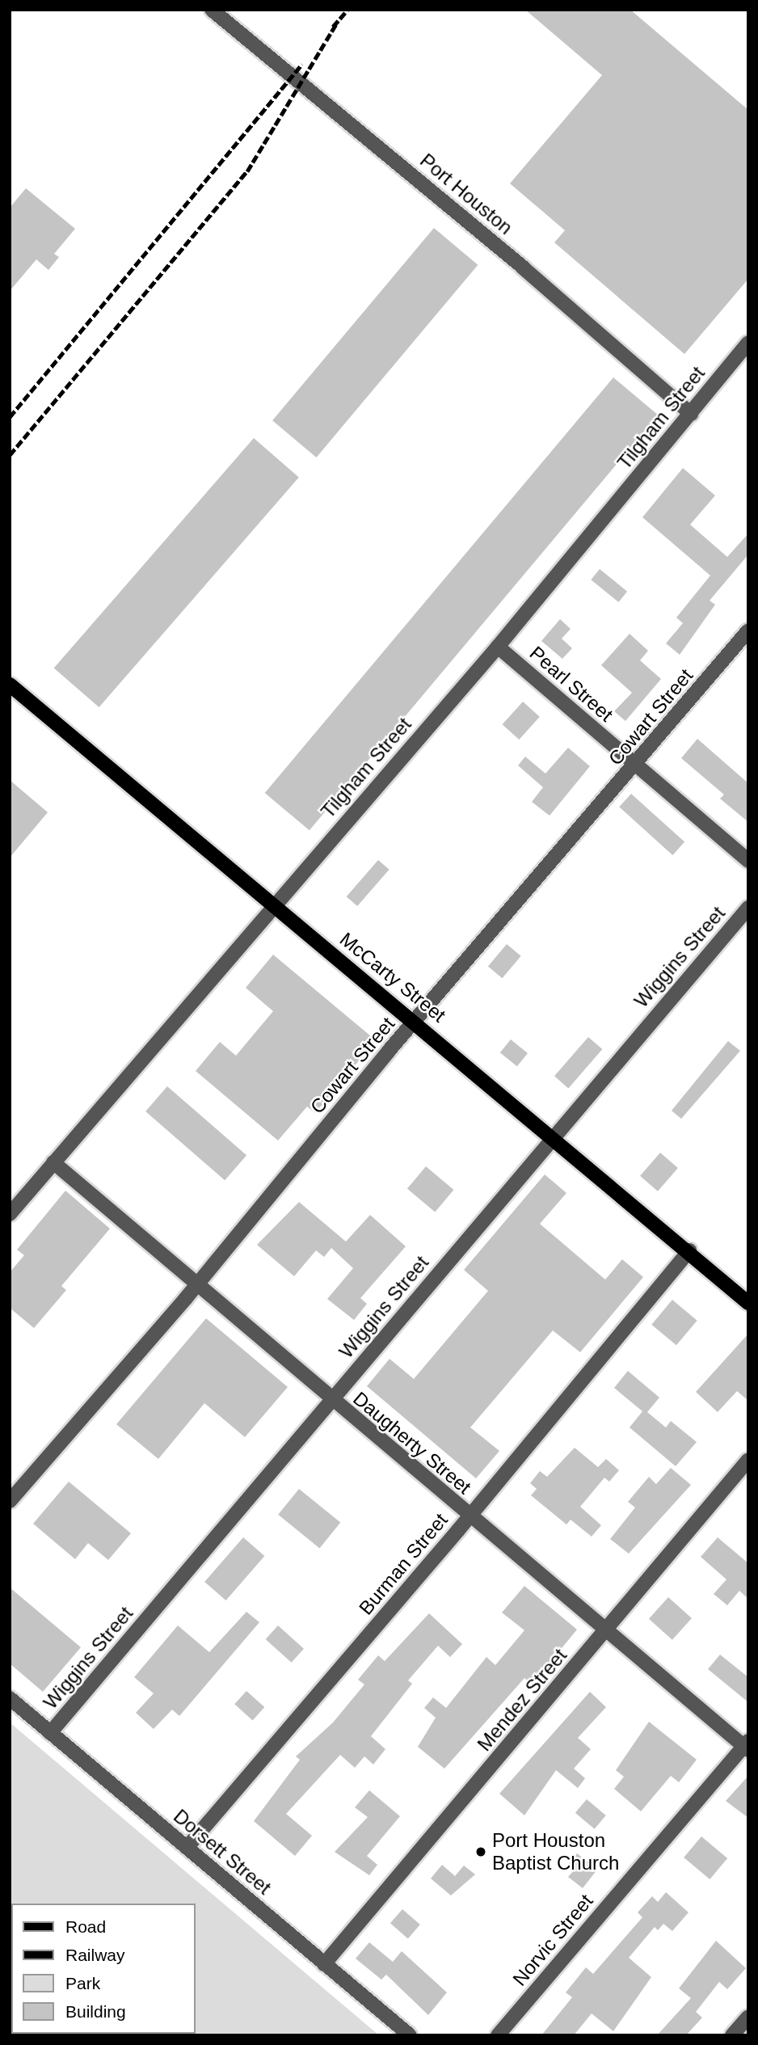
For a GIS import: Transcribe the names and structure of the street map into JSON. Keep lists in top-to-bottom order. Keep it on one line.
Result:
{"streets":{"main road":["McCarty Street"],"street":["Port Houston","Tilgham Street","Pearl Street","Cowart Street","Wiggins Street","Daugherty Street","Burman Street","Mendez Street","Dorsett Street","Norvic Street"]},"crossings":[["Port Houston","Tilgham Street"],["Tilgham Street","Pearl Street"],["Tilgham Street","McCarty Street"],["Tilgham Street","Daugherty Street"],["Pearl Street","Cowart Street"],["Cowart Street","McCarty Street"],["Cowart Street","Daugherty Street"],["Wiggins Street","McCarty Street"],["Wiggins Street","Daugherty Street"],["Wiggins Street","Dorsett Street"],["McCarty Street","Burman Street"],["Daugherty Street","Burman Street"],["Daugherty Street","Mendez Street"],["Daugherty Street","Norvic Street"],["Burman Street","Dorsett Street"],["Mendez Street","Dorsett Street"]],"places":["Port Houston Baptist Church"],"legend":["Road","Railway","Park","Building"]}
